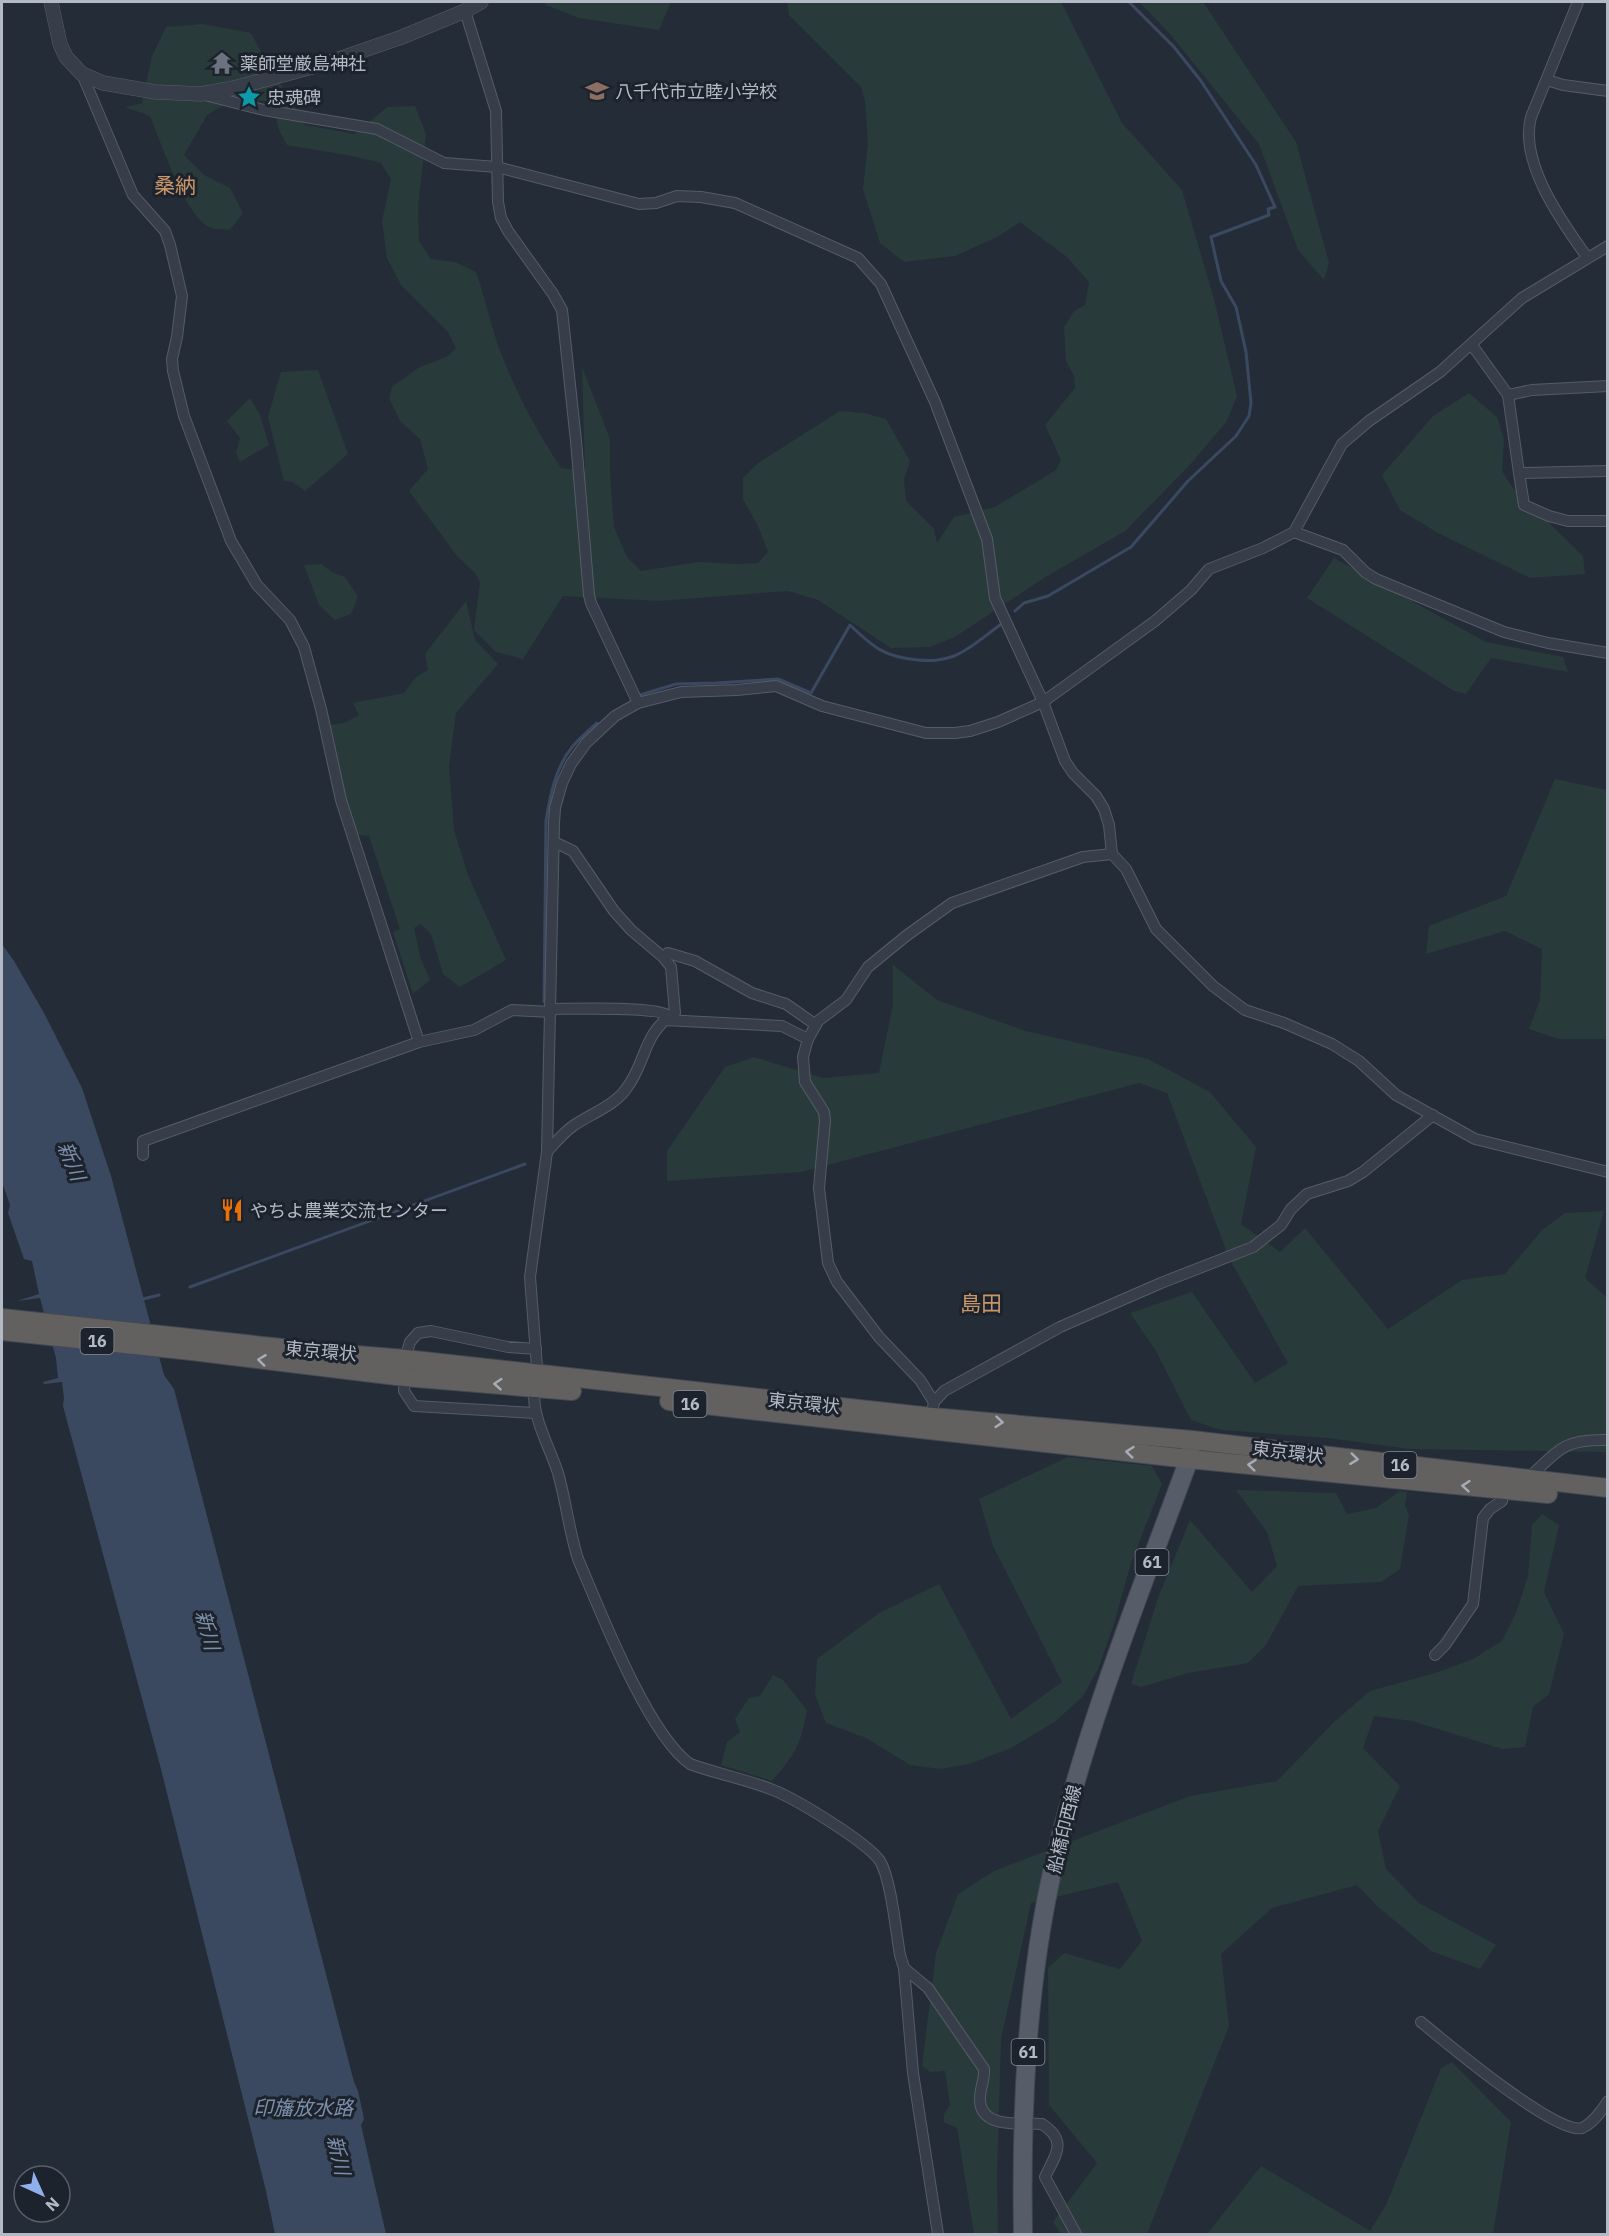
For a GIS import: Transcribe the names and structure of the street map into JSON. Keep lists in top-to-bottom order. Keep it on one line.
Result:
{"streets":{"highway":["16","東京環状"],"main road":["61","船橋印西線"]},"crossings":[["東京環状","船橋印西線"]],"districts":["桑納","島田"],"water":["新川","印旛放水路"],"places":{"temple":["薬師堂厳島神社"],"school or university":["八千代市立睦小学校"],"place":["忠魂碑"],"restaurant":["やちよ農業交流センター"]},"north":"bottom right"}
